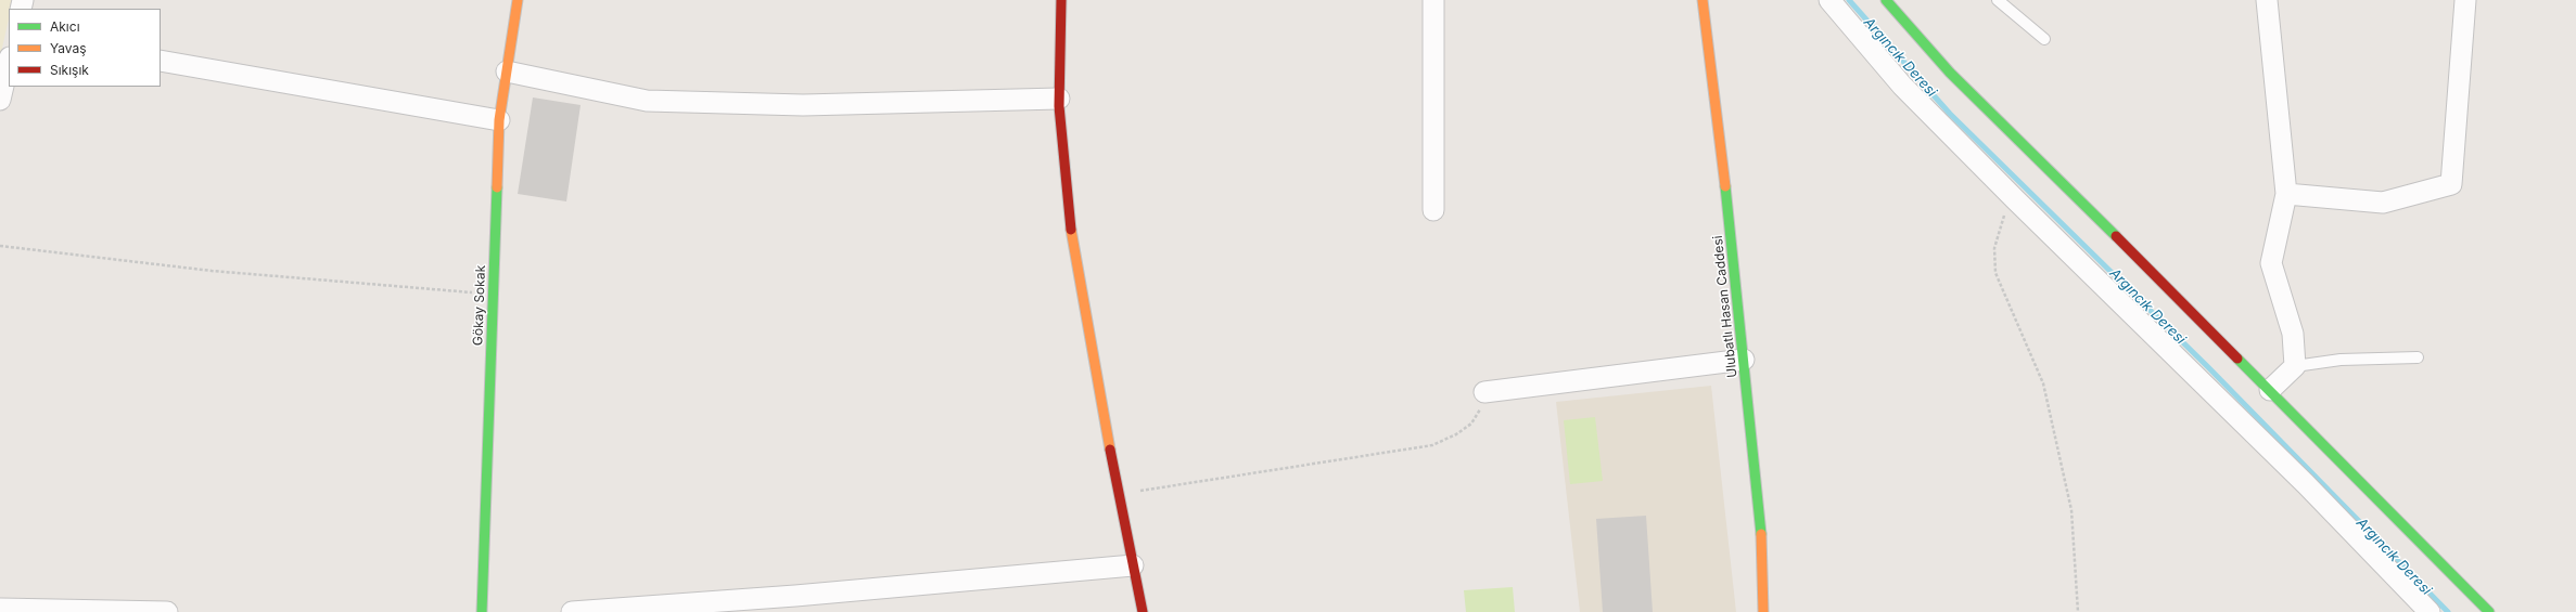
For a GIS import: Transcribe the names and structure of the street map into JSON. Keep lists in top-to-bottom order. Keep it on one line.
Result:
{"streets":{"street":["Gökay Sokak","Ulubatlı Hasan Caddesi"]},"water":["Argıncık Deresi"],"legend":["Akıcı","Yavaş","Sıkışık"]}
